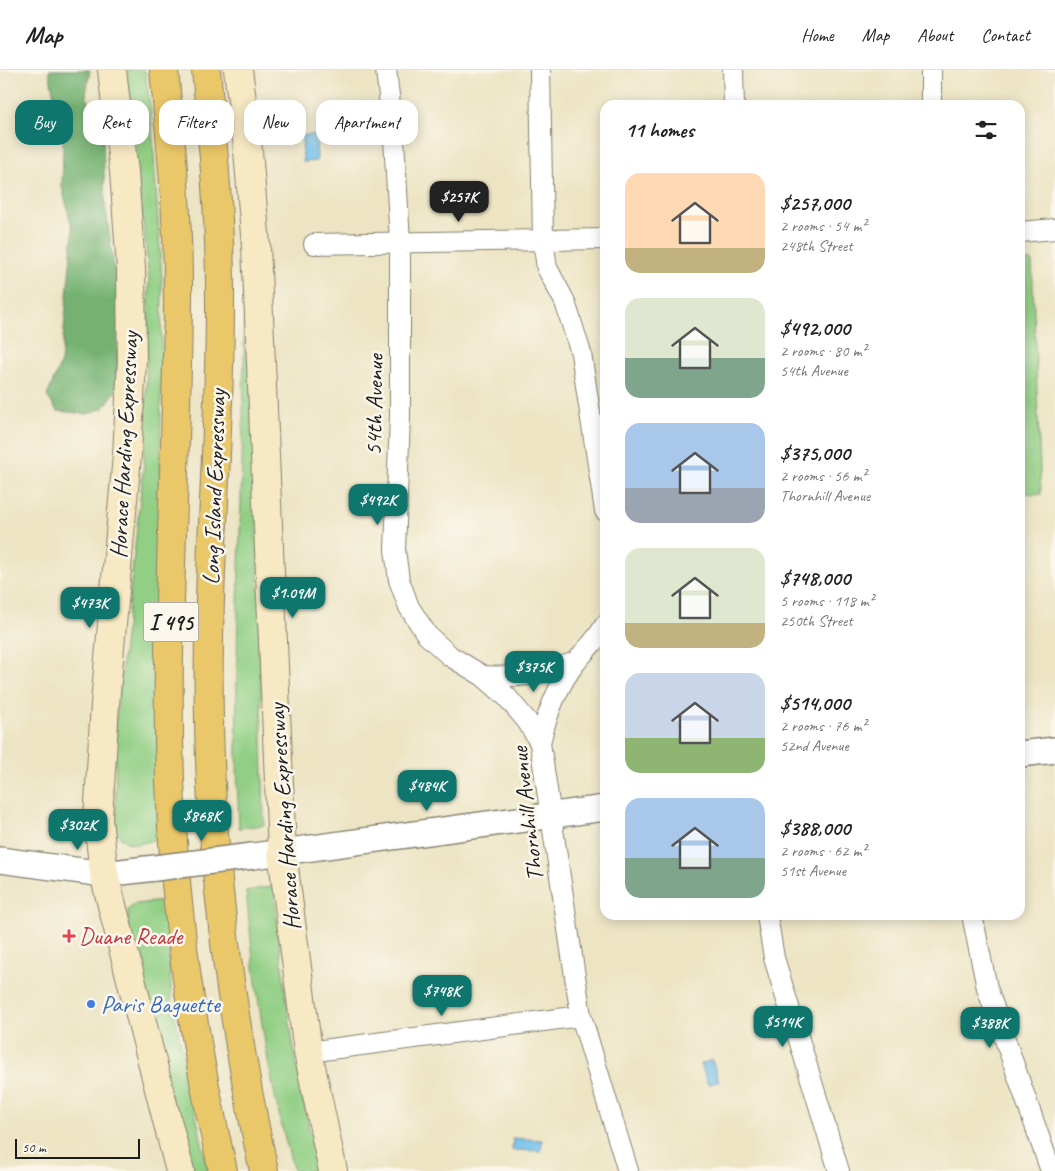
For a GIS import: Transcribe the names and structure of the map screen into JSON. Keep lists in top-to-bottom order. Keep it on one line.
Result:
{"streets":{"highway":["Long Island Expressway","I 495"],"main road":["Horace Harding Expressway"],"street":["54th Avenue","Thornhill Avenue"]},"crossings":[["54th Avenue","Thornhill Avenue"]],"places":{"health":["Duane Reade"],"other":["Paris Baguette"]},"scale_bar":"50 m","page":{"header":"Map","nav":["Home","Map","About","Contact"],"chip":["Buy","Rent","Filters","New","Apartment"],"heading":"11 homes","list":[{"name":"$257,000","note":"2 rooms · 54 m² · 248th Street"},{"name":"$492,000","note":"2 rooms · 80 m² · 54th Avenue"},{"name":"$375,000","note":"2 rooms · 56 m² · Thornhill Avenue"},{"name":"$748,000","note":"5 rooms · 118 m² · 250th Street"},{"name":"$514,000","note":"2 rooms · 76 m² · 52nd Avenue"},{"name":"$388,000","note":"2 rooms · 62 m² · 51st Avenue"}],"price":["$257K","$492K","$1.09M","$473K","$375K","$484K","$868K","$302K","$748K","$514K","$388K"],"scale":"50 m"}}
